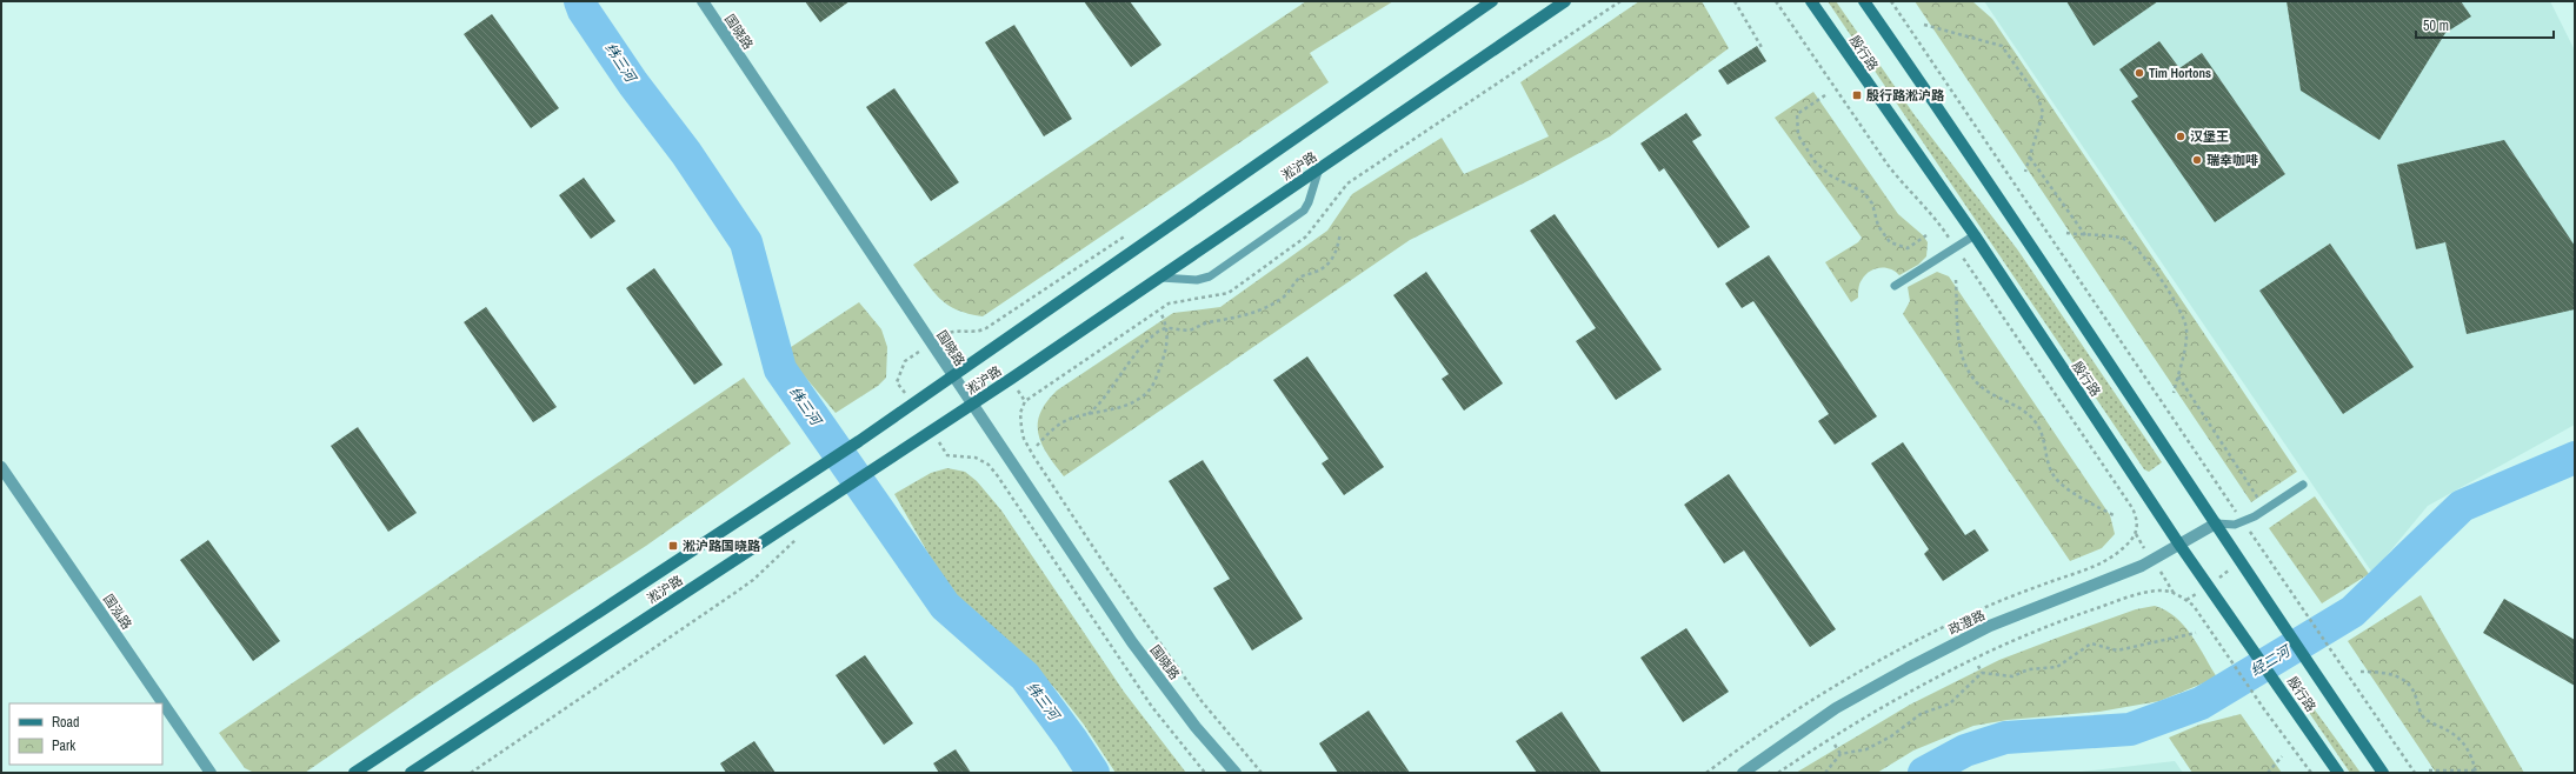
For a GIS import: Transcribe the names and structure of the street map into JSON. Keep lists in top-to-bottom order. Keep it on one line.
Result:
{"streets":{"main road":["殷行路","淞沪路"],"street":["国晓路","国泓路","政澄路"]},"crossings":[["国晓路","淞沪路"],["殷行路","政澄路"]],"water":["纬三河","经二河"],"places":{"other":["Tim Hortons","汉堡王","瑞幸咖啡"],"transit":["殷行路淞沪路","淞沪路国晓路"]},"legend":["Road","Park"],"scale_bar":"50 m"}
